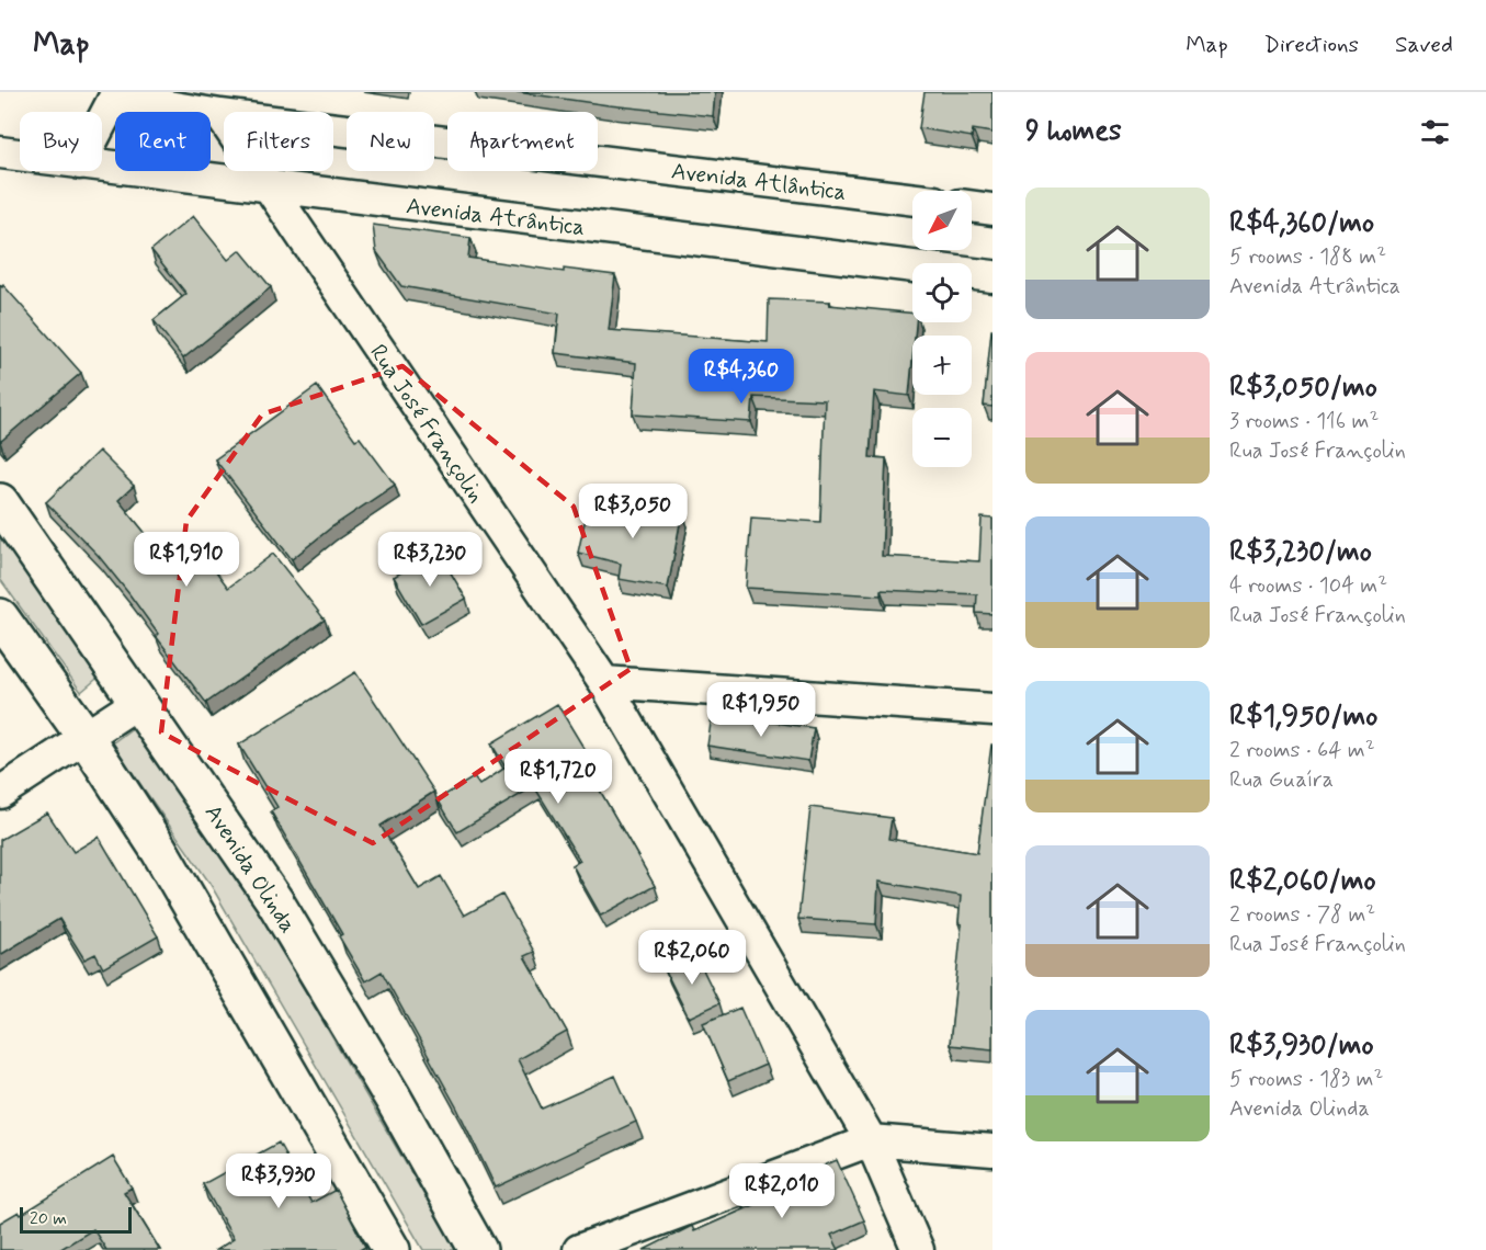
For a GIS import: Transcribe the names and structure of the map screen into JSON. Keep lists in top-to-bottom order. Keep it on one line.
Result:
{"streets":{"street":["Avenida Atlântica","Avenida Atrântica","Rua José Françolin","Avenida Olinda"]},"crossings":[["Avenida Atlântica","Rua José Françolin"],["Avenida Atrântica","Rua José Françolin"]],"scale_bar":"20 m","north":"bottom left","page":{"header":"Map","nav":["Map","Directions","Saved"],"heading":"9 homes","chip":["Buy","Rent","Filters","New","Apartment"],"list":[{"name":"R$4,360/mo","note":"5 rooms · 188 m² · Avenida Atrântica"},{"name":"R$3,050/mo","note":"3 rooms · 116 m² · Rua José Françolin"},{"name":"R$3,230/mo","note":"4 rooms · 104 m² · Rua José Françolin"},{"name":"R$1,950/mo","note":"2 rooms · 64 m² · Rua Guaíra"},{"name":"R$2,060/mo","note":"2 rooms · 78 m² · Rua José Françolin"},{"name":"R$3,930/mo","note":"5 rooms · 183 m² · Avenida Olinda"}],"map_buttons":["+","−"],"price":["R$4,360","R$3,050","R$1,910","R$3,230","R$1,950","R$1,720","R$2,060","R$3,930","R$2,010"],"scale":"20 m"}}
